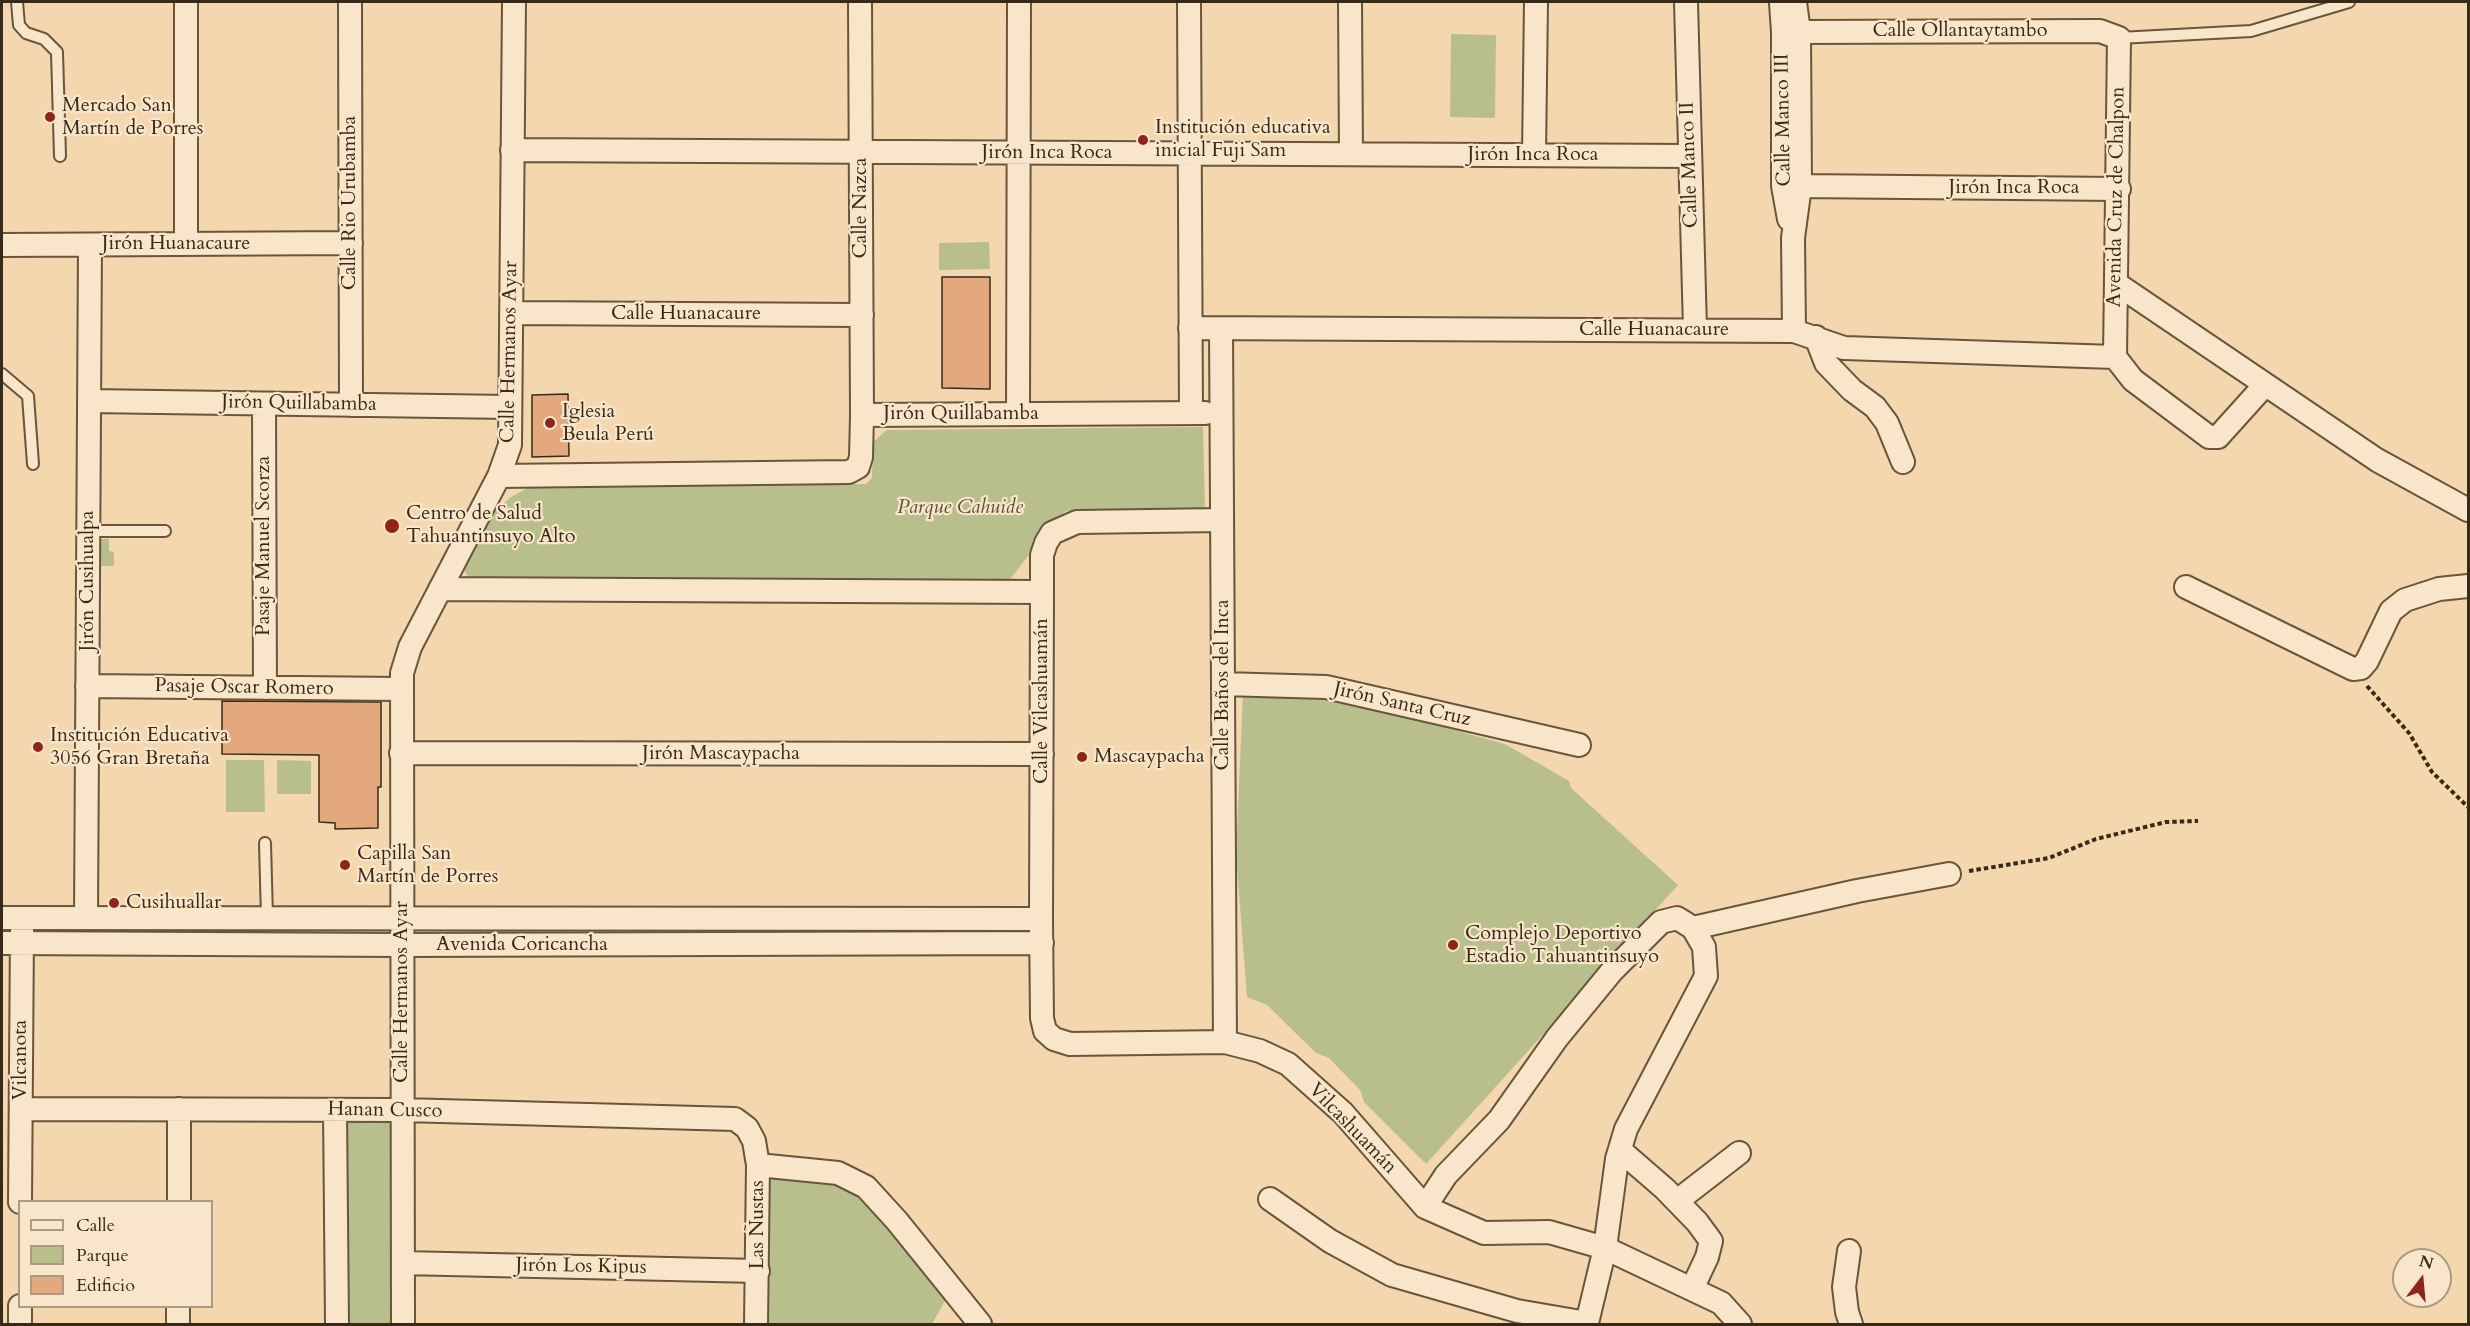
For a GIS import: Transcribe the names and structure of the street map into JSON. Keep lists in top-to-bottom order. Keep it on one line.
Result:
{"streets":{"street":["Calle Ollantaytambo","Calle Manco III","Jirón Inca Roca","Calle Manco II","Avenida Cruz de Chalpon","Calle Rio Urubamba","Calle Nazca","Jirón Huanacaure","Calle Huanacaure","Calle Hermanos Ayar","Jirón Quillabamba","Pasaje Manuel Scorza","Jirón Cusihualpa","Calle Baños del Inca","Pasaje Oscar Romero","Calle Vilcashuamán","Jirón Santa Cruz","Jirón Mascaypacha","Avenida Coricancha","Vilcanota","Hanan Cusco","Vilcashuamán","Las Ñustas","Jirón Los Kipus"]},"crossings":[["Calle Ollantaytambo","Calle Manco III"],["Calle Ollantaytambo","Avenida Cruz de Chalpon"],["Calle Manco III","Jirón Inca Roca"],["Calle Manco III","Calle Huanacaure"],["Jirón Inca Roca","Calle Manco II"],["Jirón Inca Roca","Avenida Cruz de Chalpon"],["Jirón Inca Roca","Calle Nazca"],["Jirón Inca Roca","Calle Hermanos Ayar"],["Calle Manco II","Calle Huanacaure"],["Avenida Cruz de Chalpon","Calle Huanacaure"],["Calle Rio Urubamba","Jirón Huanacaure"],["Calle Rio Urubamba","Jirón Quillabamba"],["Calle Nazca","Calle Huanacaure"],["Calle Nazca","Jirón Quillabamba"],["Jirón Huanacaure","Jirón Cusihualpa"],["Calle Huanacaure","Calle Hermanos Ayar"],["Calle Huanacaure","Calle Baños del Inca"],["Calle Hermanos Ayar","Jirón Quillabamba"],["Calle Hermanos Ayar","Pasaje Oscar Romero"],["Calle Hermanos Ayar","Jirón Mascaypacha"],["Calle Hermanos Ayar","Avenida Coricancha"],["Calle Hermanos Ayar","Hanan Cusco"],["Calle Hermanos Ayar","Jirón Los Kipus"],["Jirón Quillabamba","Pasaje Manuel Scorza"],["Jirón Quillabamba","Jirón Cusihualpa"],["Jirón Quillabamba","Calle Baños del Inca"],["Pasaje Manuel Scorza","Pasaje Oscar Romero"],["Jirón Cusihualpa","Pasaje Oscar Romero"],["Jirón Cusihualpa","Avenida Coricancha"],["Calle Baños del Inca","Calle Vilcashuamán"],["Calle Baños del Inca","Jirón Santa Cruz"],["Calle Baños del Inca","Vilcashuamán"],["Calle Vilcashuamán","Jirón Mascaypacha"],["Calle Vilcashuamán","Avenida Coricancha"],["Calle Vilcashuamán","Vilcashuamán"],["Avenida Coricancha","Vilcanota"],["Vilcanota","Hanan Cusco"],["Hanan Cusco","Las Ñustas"],["Las Ñustas","Jirón Los Kipus"]],"parks":["Parque Cahuide"],"places":["Mercado San Martín de Porres","Institución educativa inicial Fuji Sam","Iglesia Beula Perú","Centro de Salud Tahuantinsuyo Alto","Institución Educativa 3056 Gran Bretaña","Mascaypacha","Capilla San Martín de Porres","Cusihuallar","Complejo Deportivo Estadio Tahuantinsuyo"],"legend":["Calle","Parque","Edificio"],"north":"top"}
